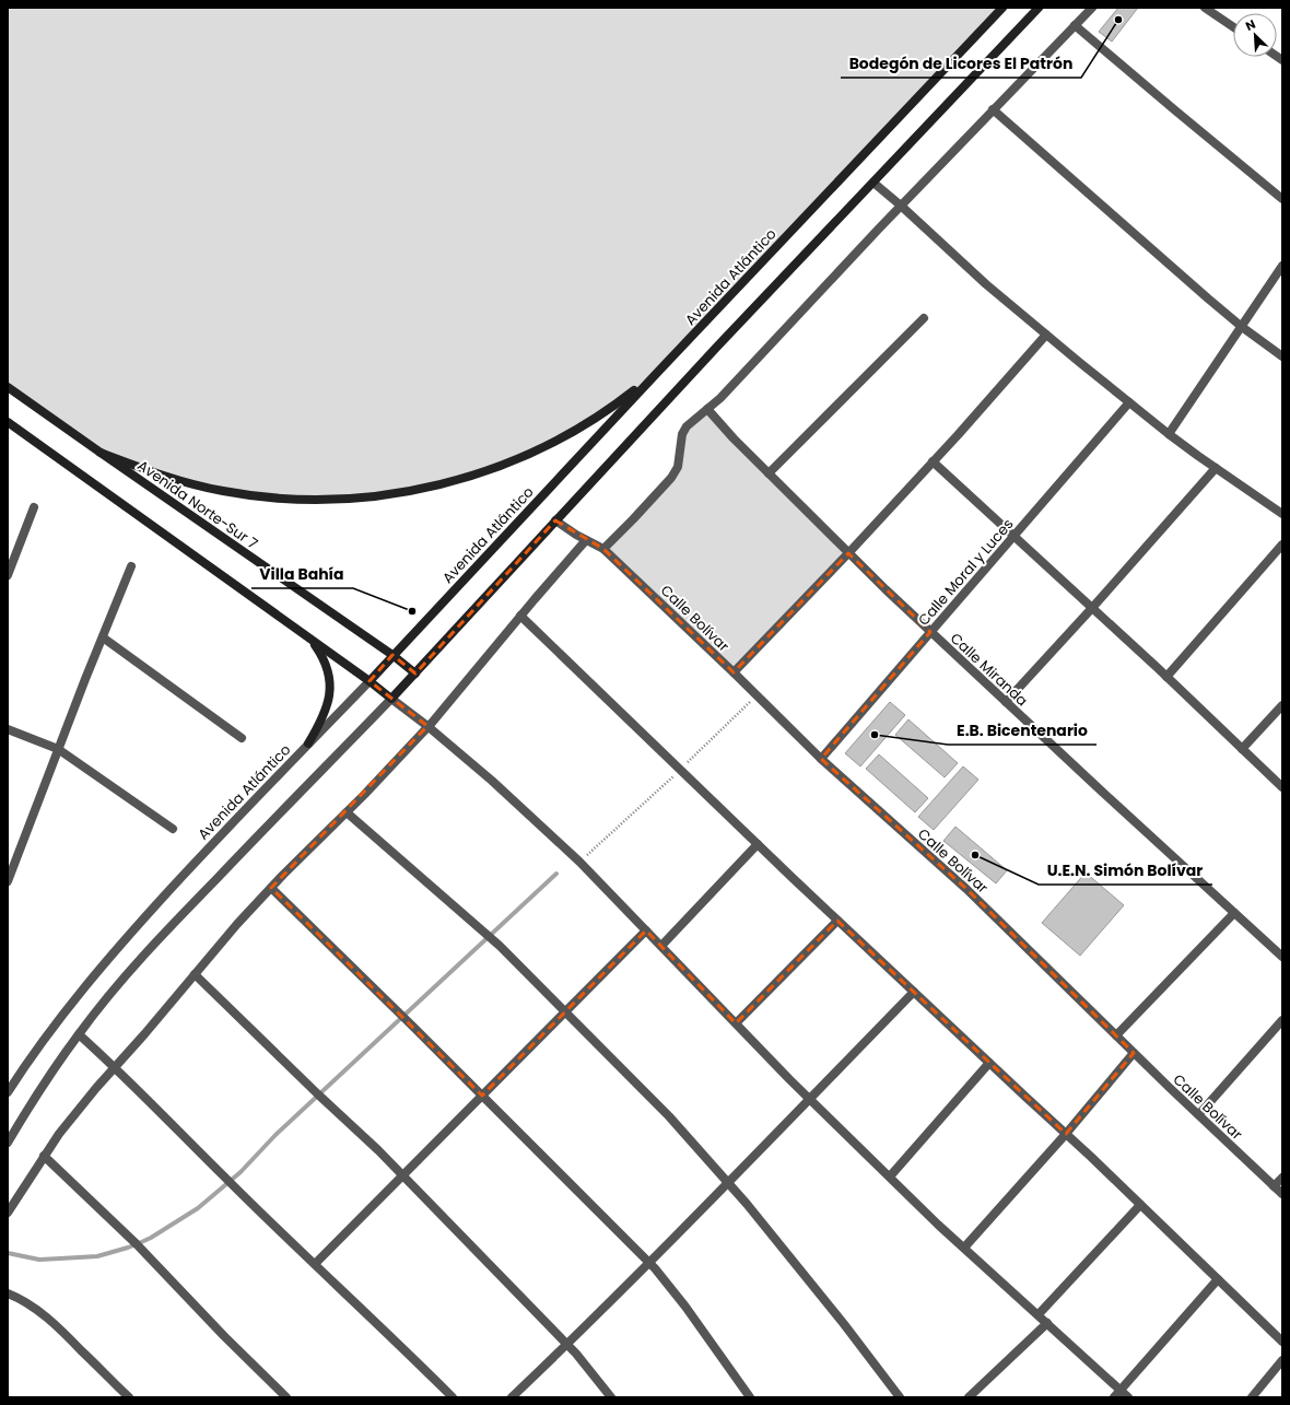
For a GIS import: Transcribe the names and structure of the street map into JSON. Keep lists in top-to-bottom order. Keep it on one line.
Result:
{"streets":{"main road":["Avenida Atlántico","Avenida Norte-Sur 7"],"street":["Calle Moral y Luces","Calle Bolívar","Calle Miranda"]},"crossings":[["Avenida Atlántico","Avenida Norte-Sur 7"],["Calle Moral y Luces","Calle Bolívar"],["Calle Moral y Luces","Calle Miranda"]],"places":["Bodegón de Licores El Patrón","Villa Bahía","E.B. Bicentenario","U.E.N. Simón Bolívar"],"north":"top left"}
